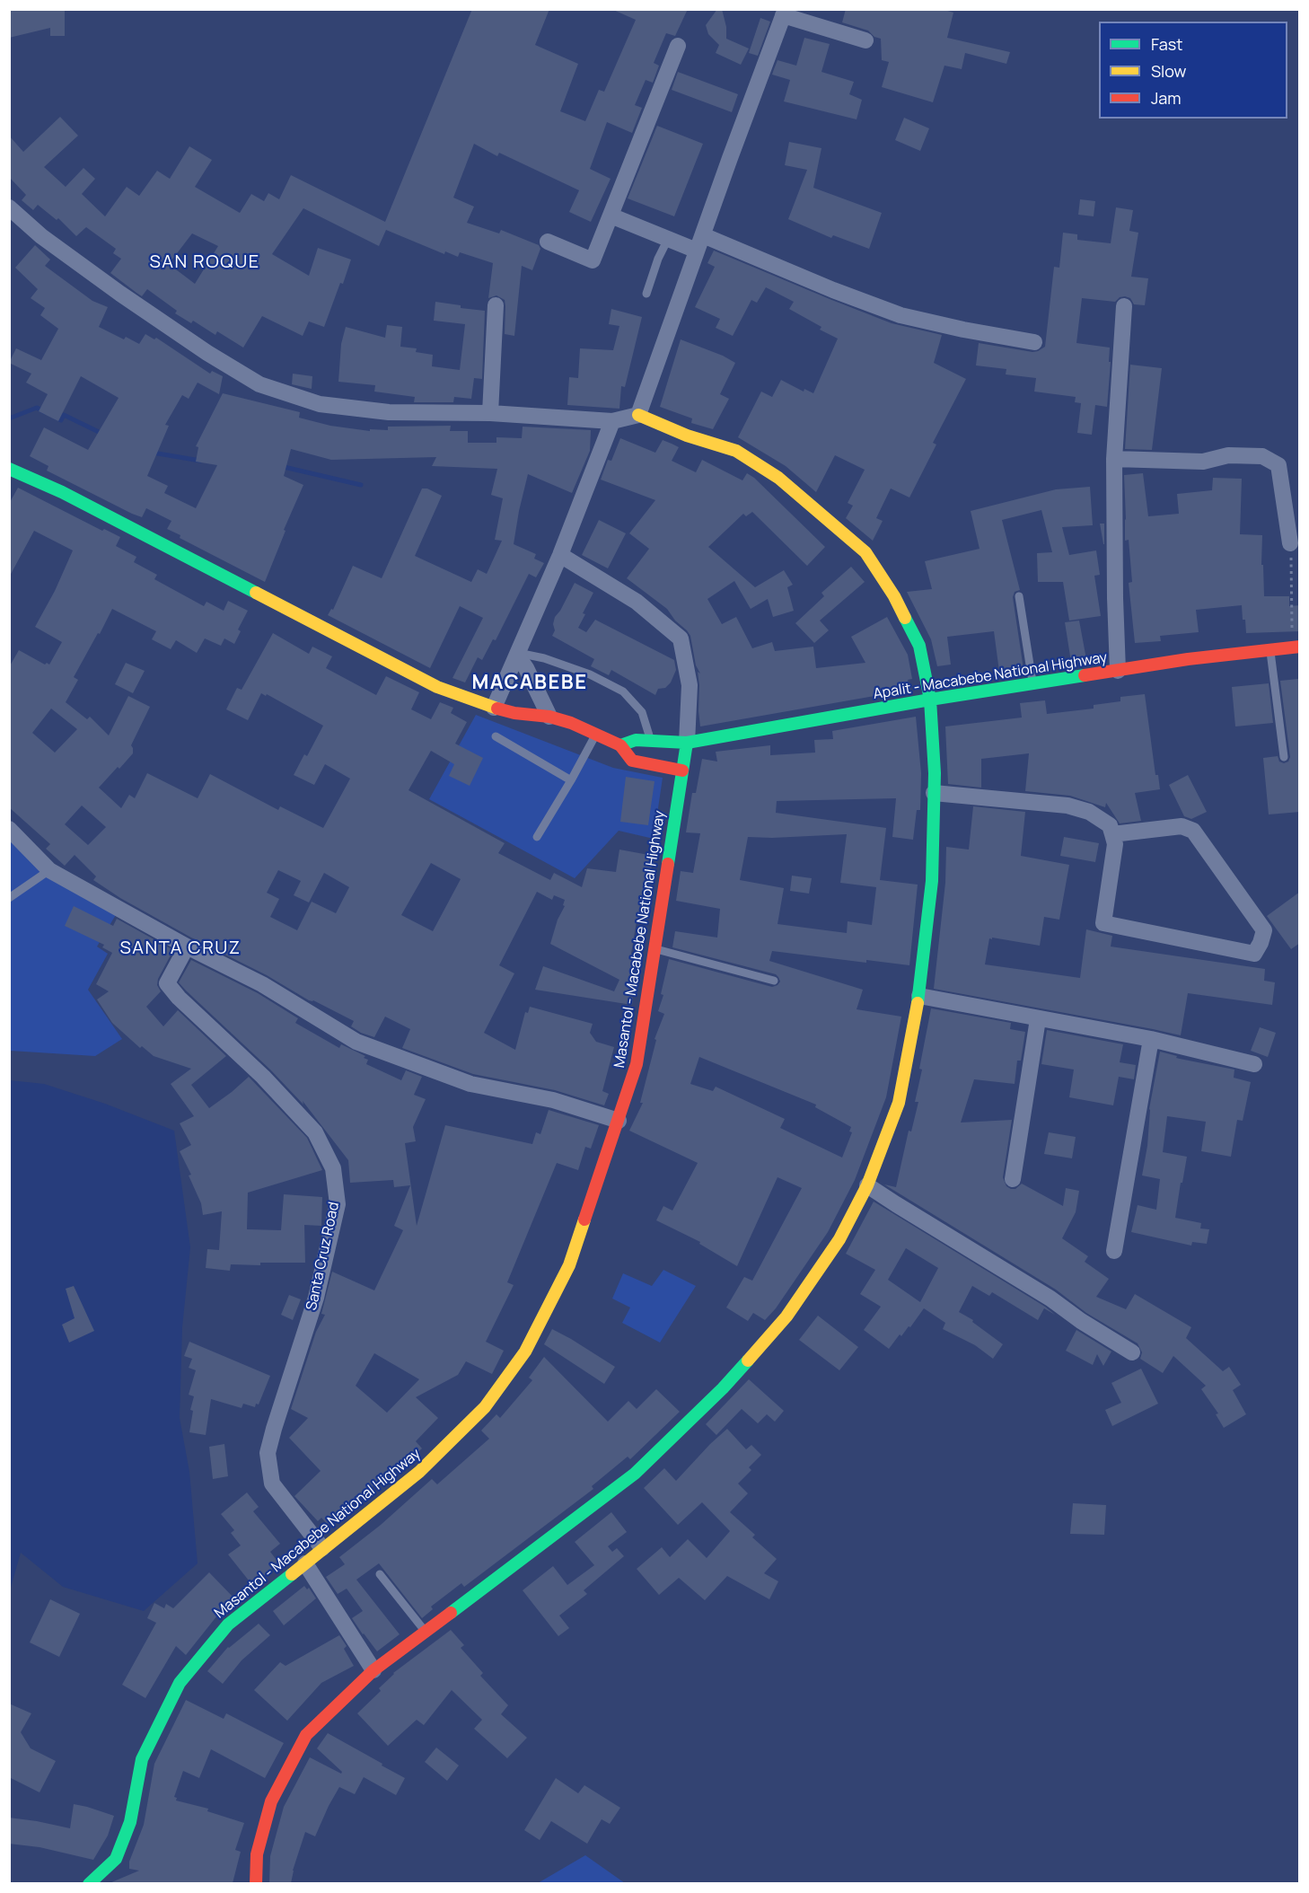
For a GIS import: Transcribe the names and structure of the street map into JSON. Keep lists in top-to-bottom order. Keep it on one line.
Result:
{"streets":{"street":["Apalit - Macabebe National Highway","Masantol - Macabebe National Highway","Santa Cruz Road"]},"crossings":[["Apalit - Macabebe National Highway","Masantol - Macabebe National Highway"],["Masantol - Macabebe National Highway","Santa Cruz Road"]],"districts":["SAN ROQUE","MACABEBE","SANTA CRUZ"],"legend":["Fast","Slow","Jam"]}
